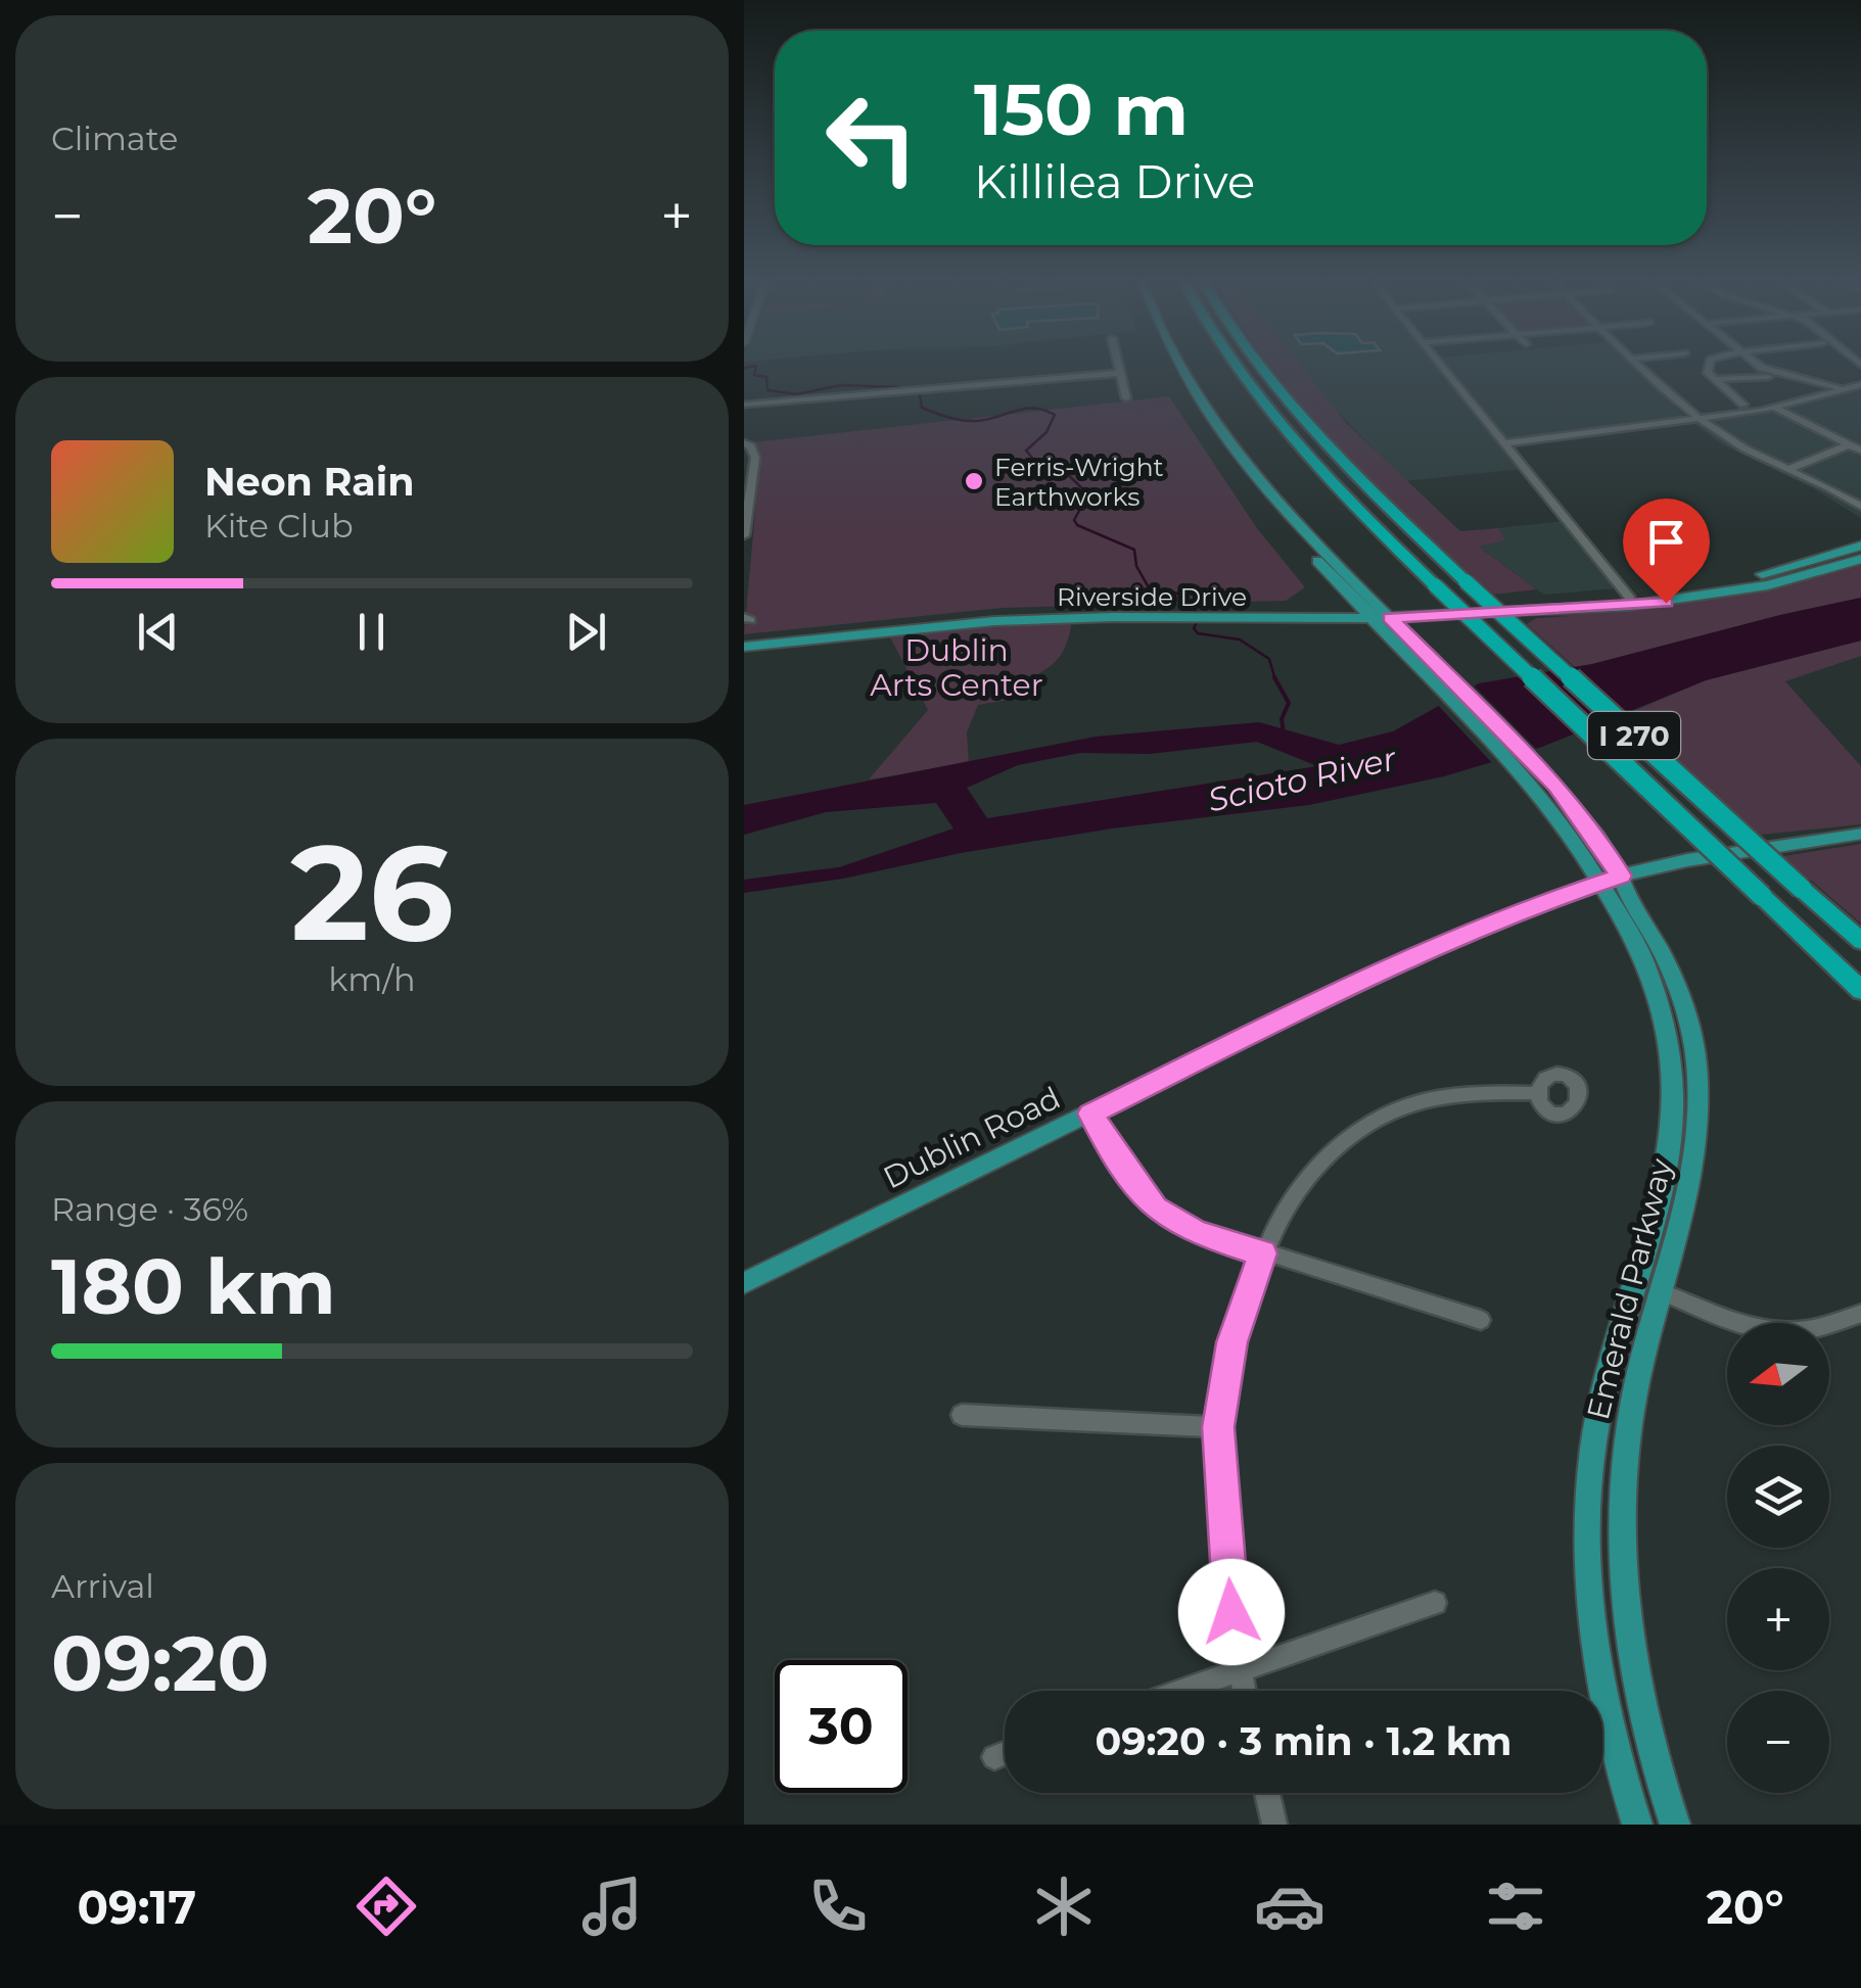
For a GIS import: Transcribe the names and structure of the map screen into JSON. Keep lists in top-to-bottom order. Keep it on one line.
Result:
{"streets":{"highway":["I 270"],"main road":["Riverside Drive","Dublin Road","Emerald Parkway"]},"crossings":[["Riverside Drive","Emerald Parkway"],["Dublin Road","Emerald Parkway"]],"water":["Scioto River"],"parks":["Dublin Arts Center"],"places":["Ferris-Wright Earthworks"],"north":"left","page":{"tile":["Climate",["26","km/h"],["Range · 36%","180 km"],["Arrival","09:20"]],"turn":["150 m","Killilea Drive"],"heat":["−","20°","+"],"song":["Neon Rain","Kite Club"],"map_buttons":["+","−"],"limit":"30","trip":"09:20 · 3 min · 1.2 km","tabs":["09:17","20°"]}}
